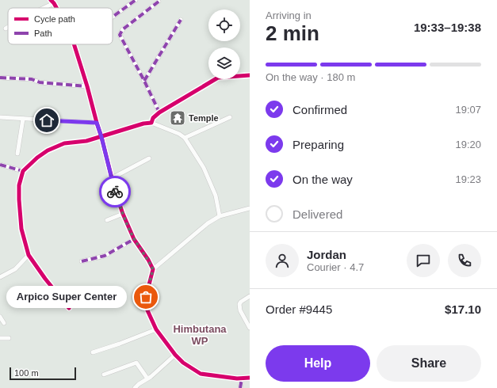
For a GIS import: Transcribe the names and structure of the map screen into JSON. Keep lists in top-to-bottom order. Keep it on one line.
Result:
{"districts":["Himbutana WP"],"places":{"temple":["Temple"],"other":["Arpico Super Center"]},"legend":["Cycle path","Path"],"scale_bar":"100 m","page":{"heading":["2 min","Arriving in","19:33–19:38"],"panel":["Jordan","Courier · 4.7","Order #9445","$17.10"],"bar":"On the way · 180 m","list":[["Confirmed","19:07"],["Preparing","19:20"],["On the way","19:23"],"Delivered"],"bubble":"Arpico Super Center","buttons":["Help","Share"],"scale":"100 m"}}
